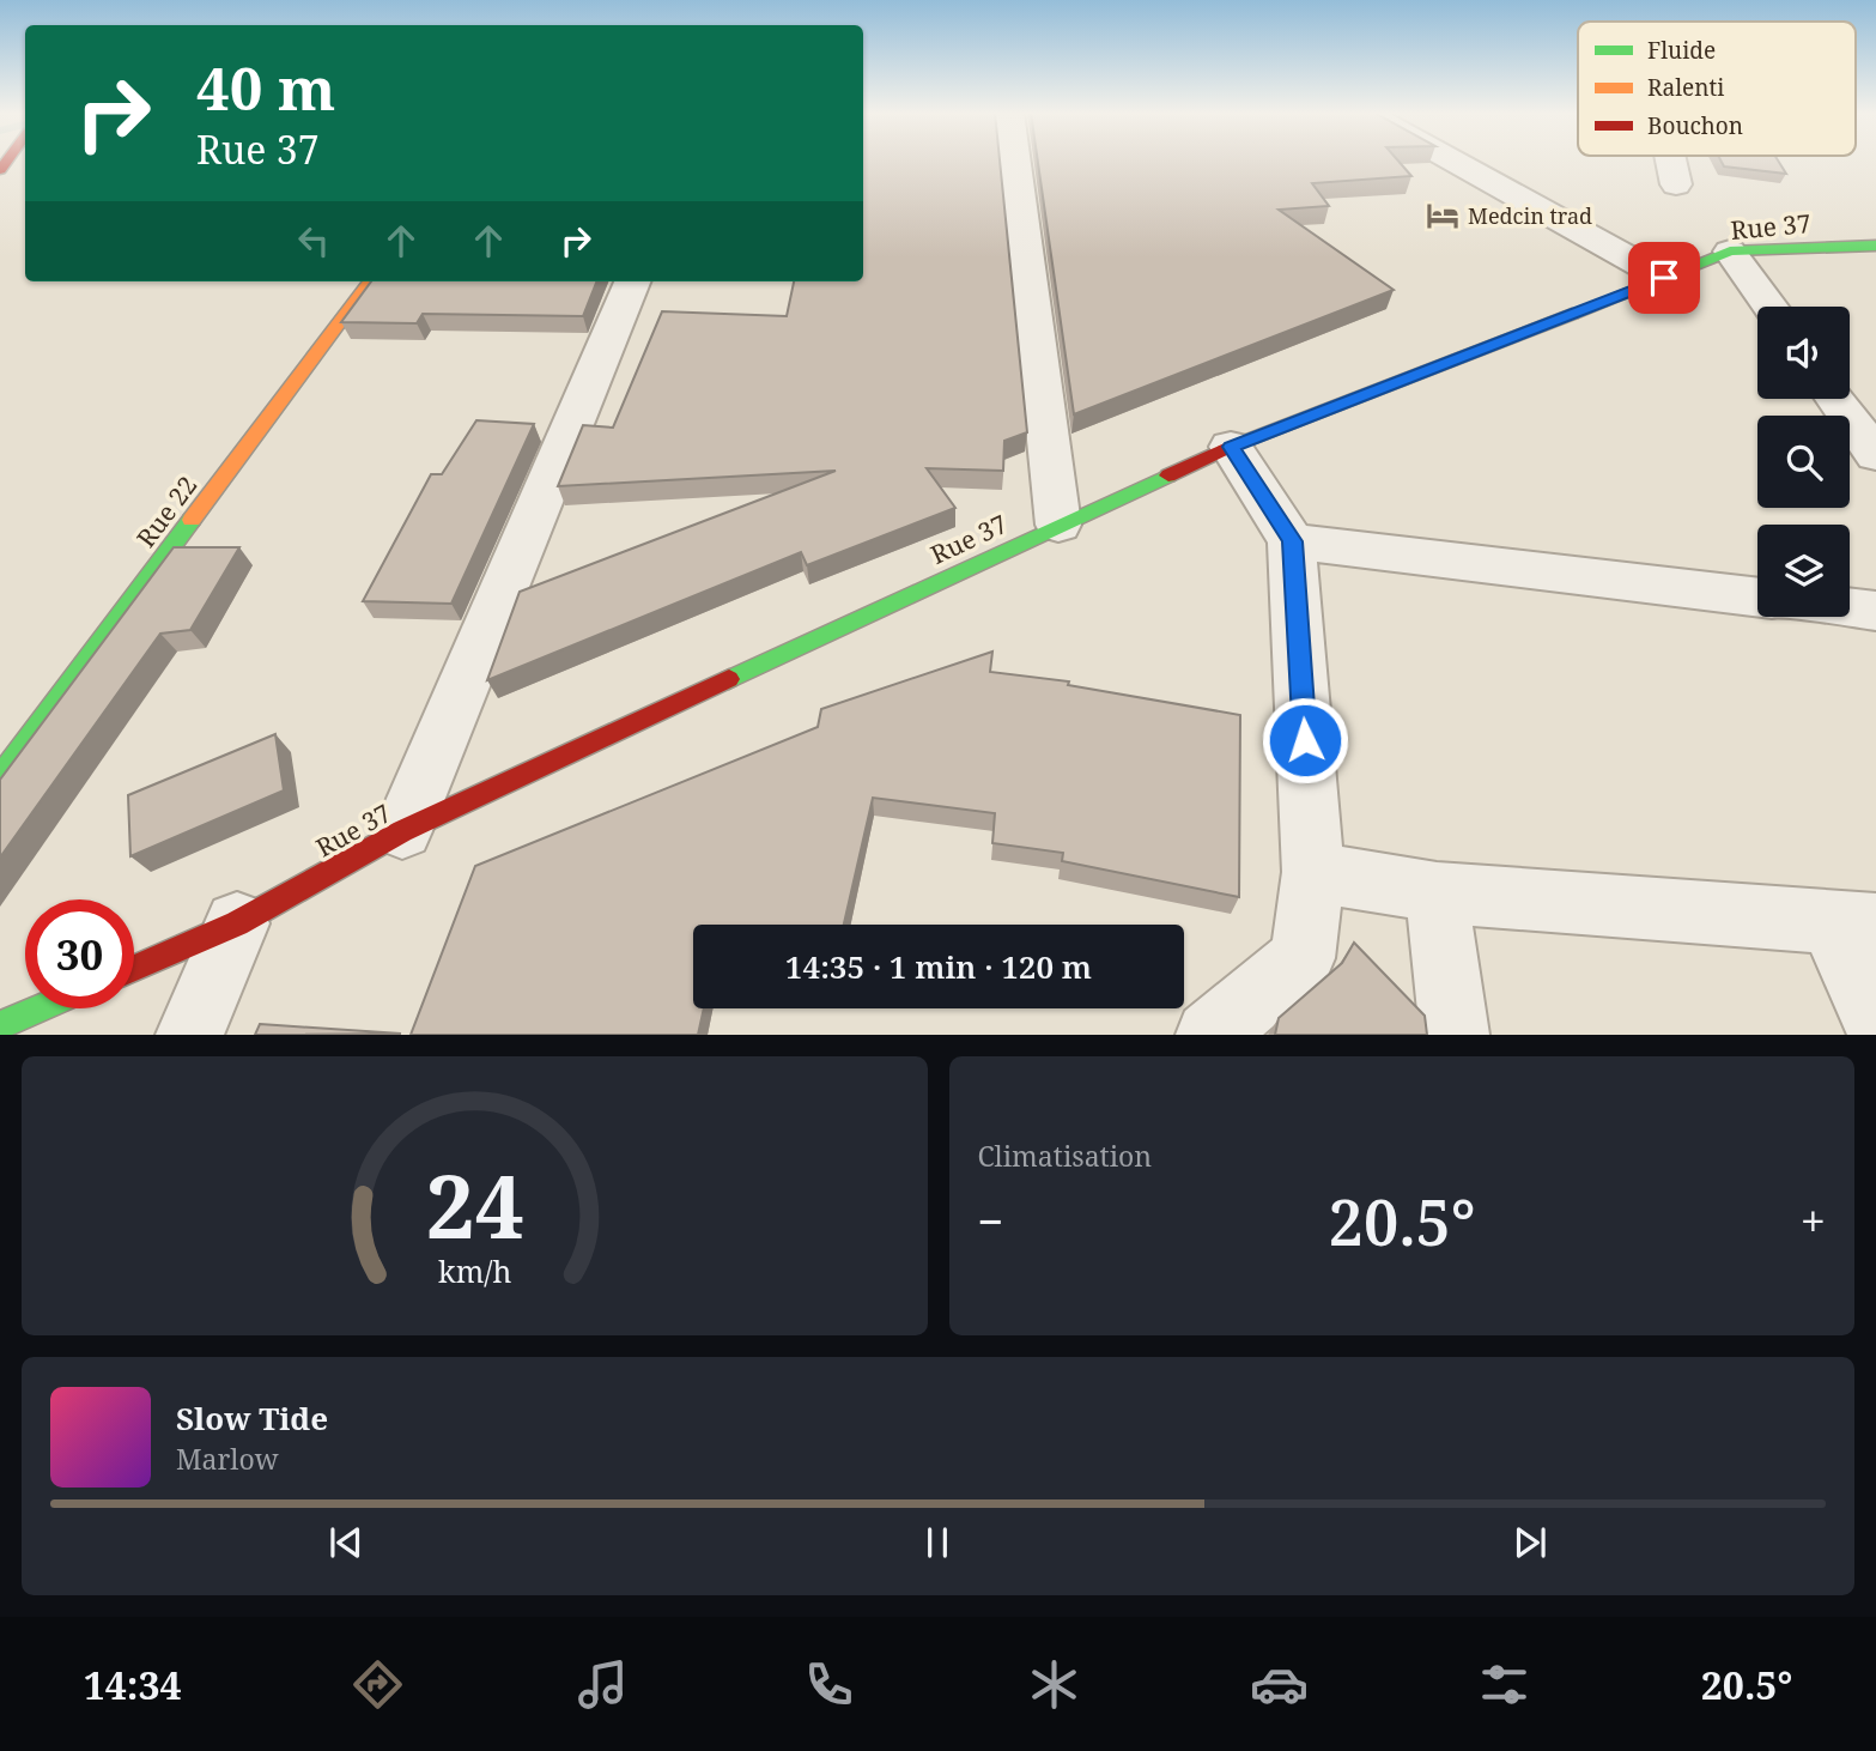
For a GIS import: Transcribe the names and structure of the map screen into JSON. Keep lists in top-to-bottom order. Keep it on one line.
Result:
{"streets":{"main road":["Rue 37","Rue 22"]},"places":{"hotel":["Medcin trad"]},"legend":["Fluide","Ralenti","Bouchon"],"page":{"turn":["40 m","Rue 37"],"limit":"30","trip":"14:35 · 1 min · 120 m","tile":"Climatisation","heat":["−","20.5°","+"],"song":["Slow Tide","Marlow"],"tabs":["14:34","20.5°"],"gauge":["24","km/h"]}}
